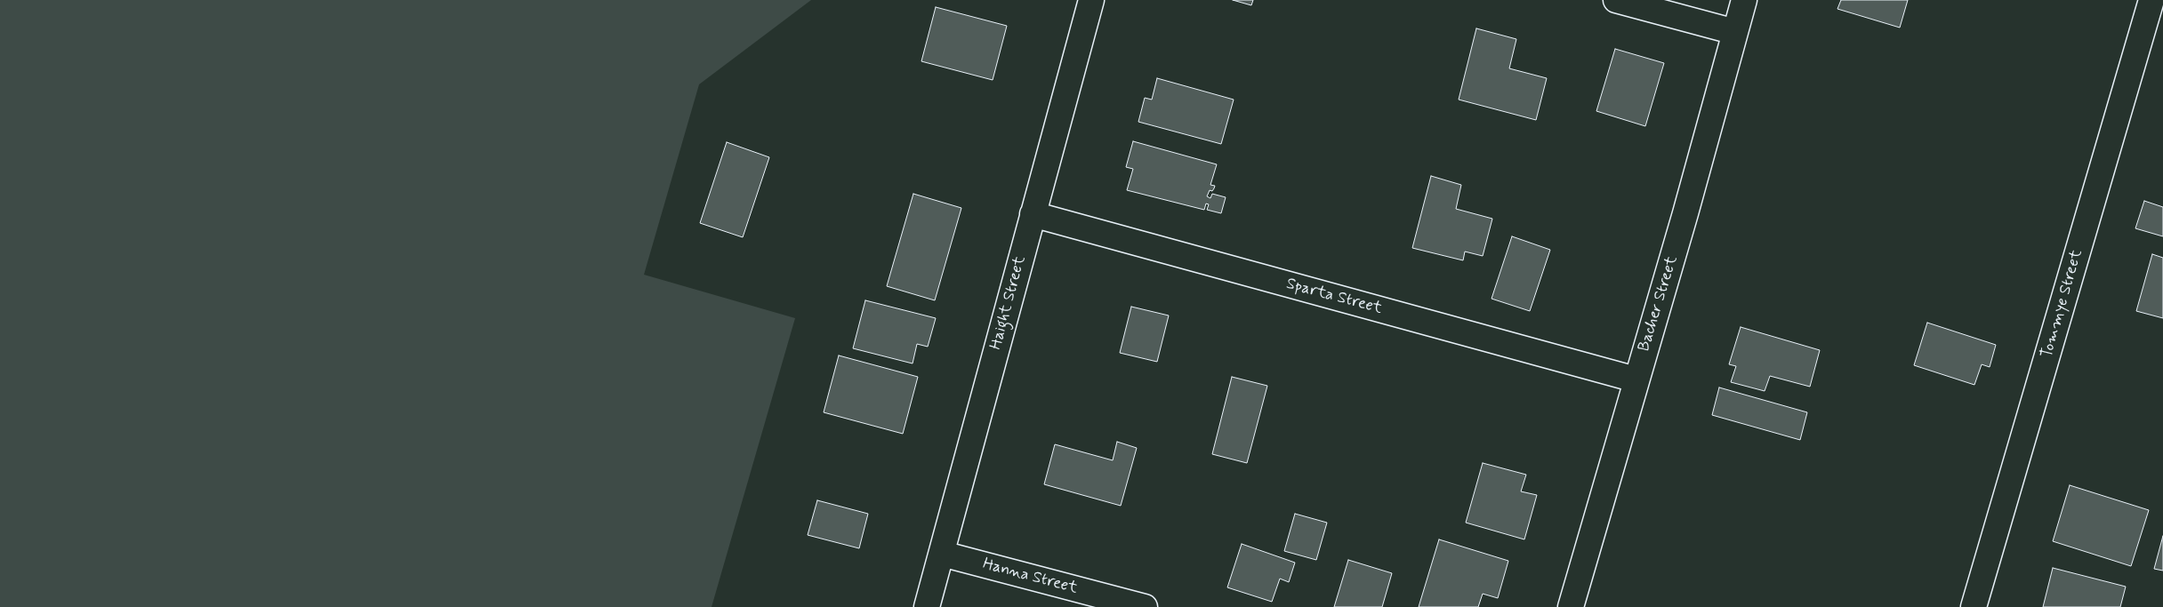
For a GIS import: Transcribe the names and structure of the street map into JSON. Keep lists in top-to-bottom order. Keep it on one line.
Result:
{"streets":{"street":["Sparta Street","Haight Street","Bacher Street","Tommye Street","Hanna Street"]},"crossings":[["Sparta Street","Haight Street"],["Sparta Street","Bacher Street"],["Haight Street","Hanna Street"]]}
